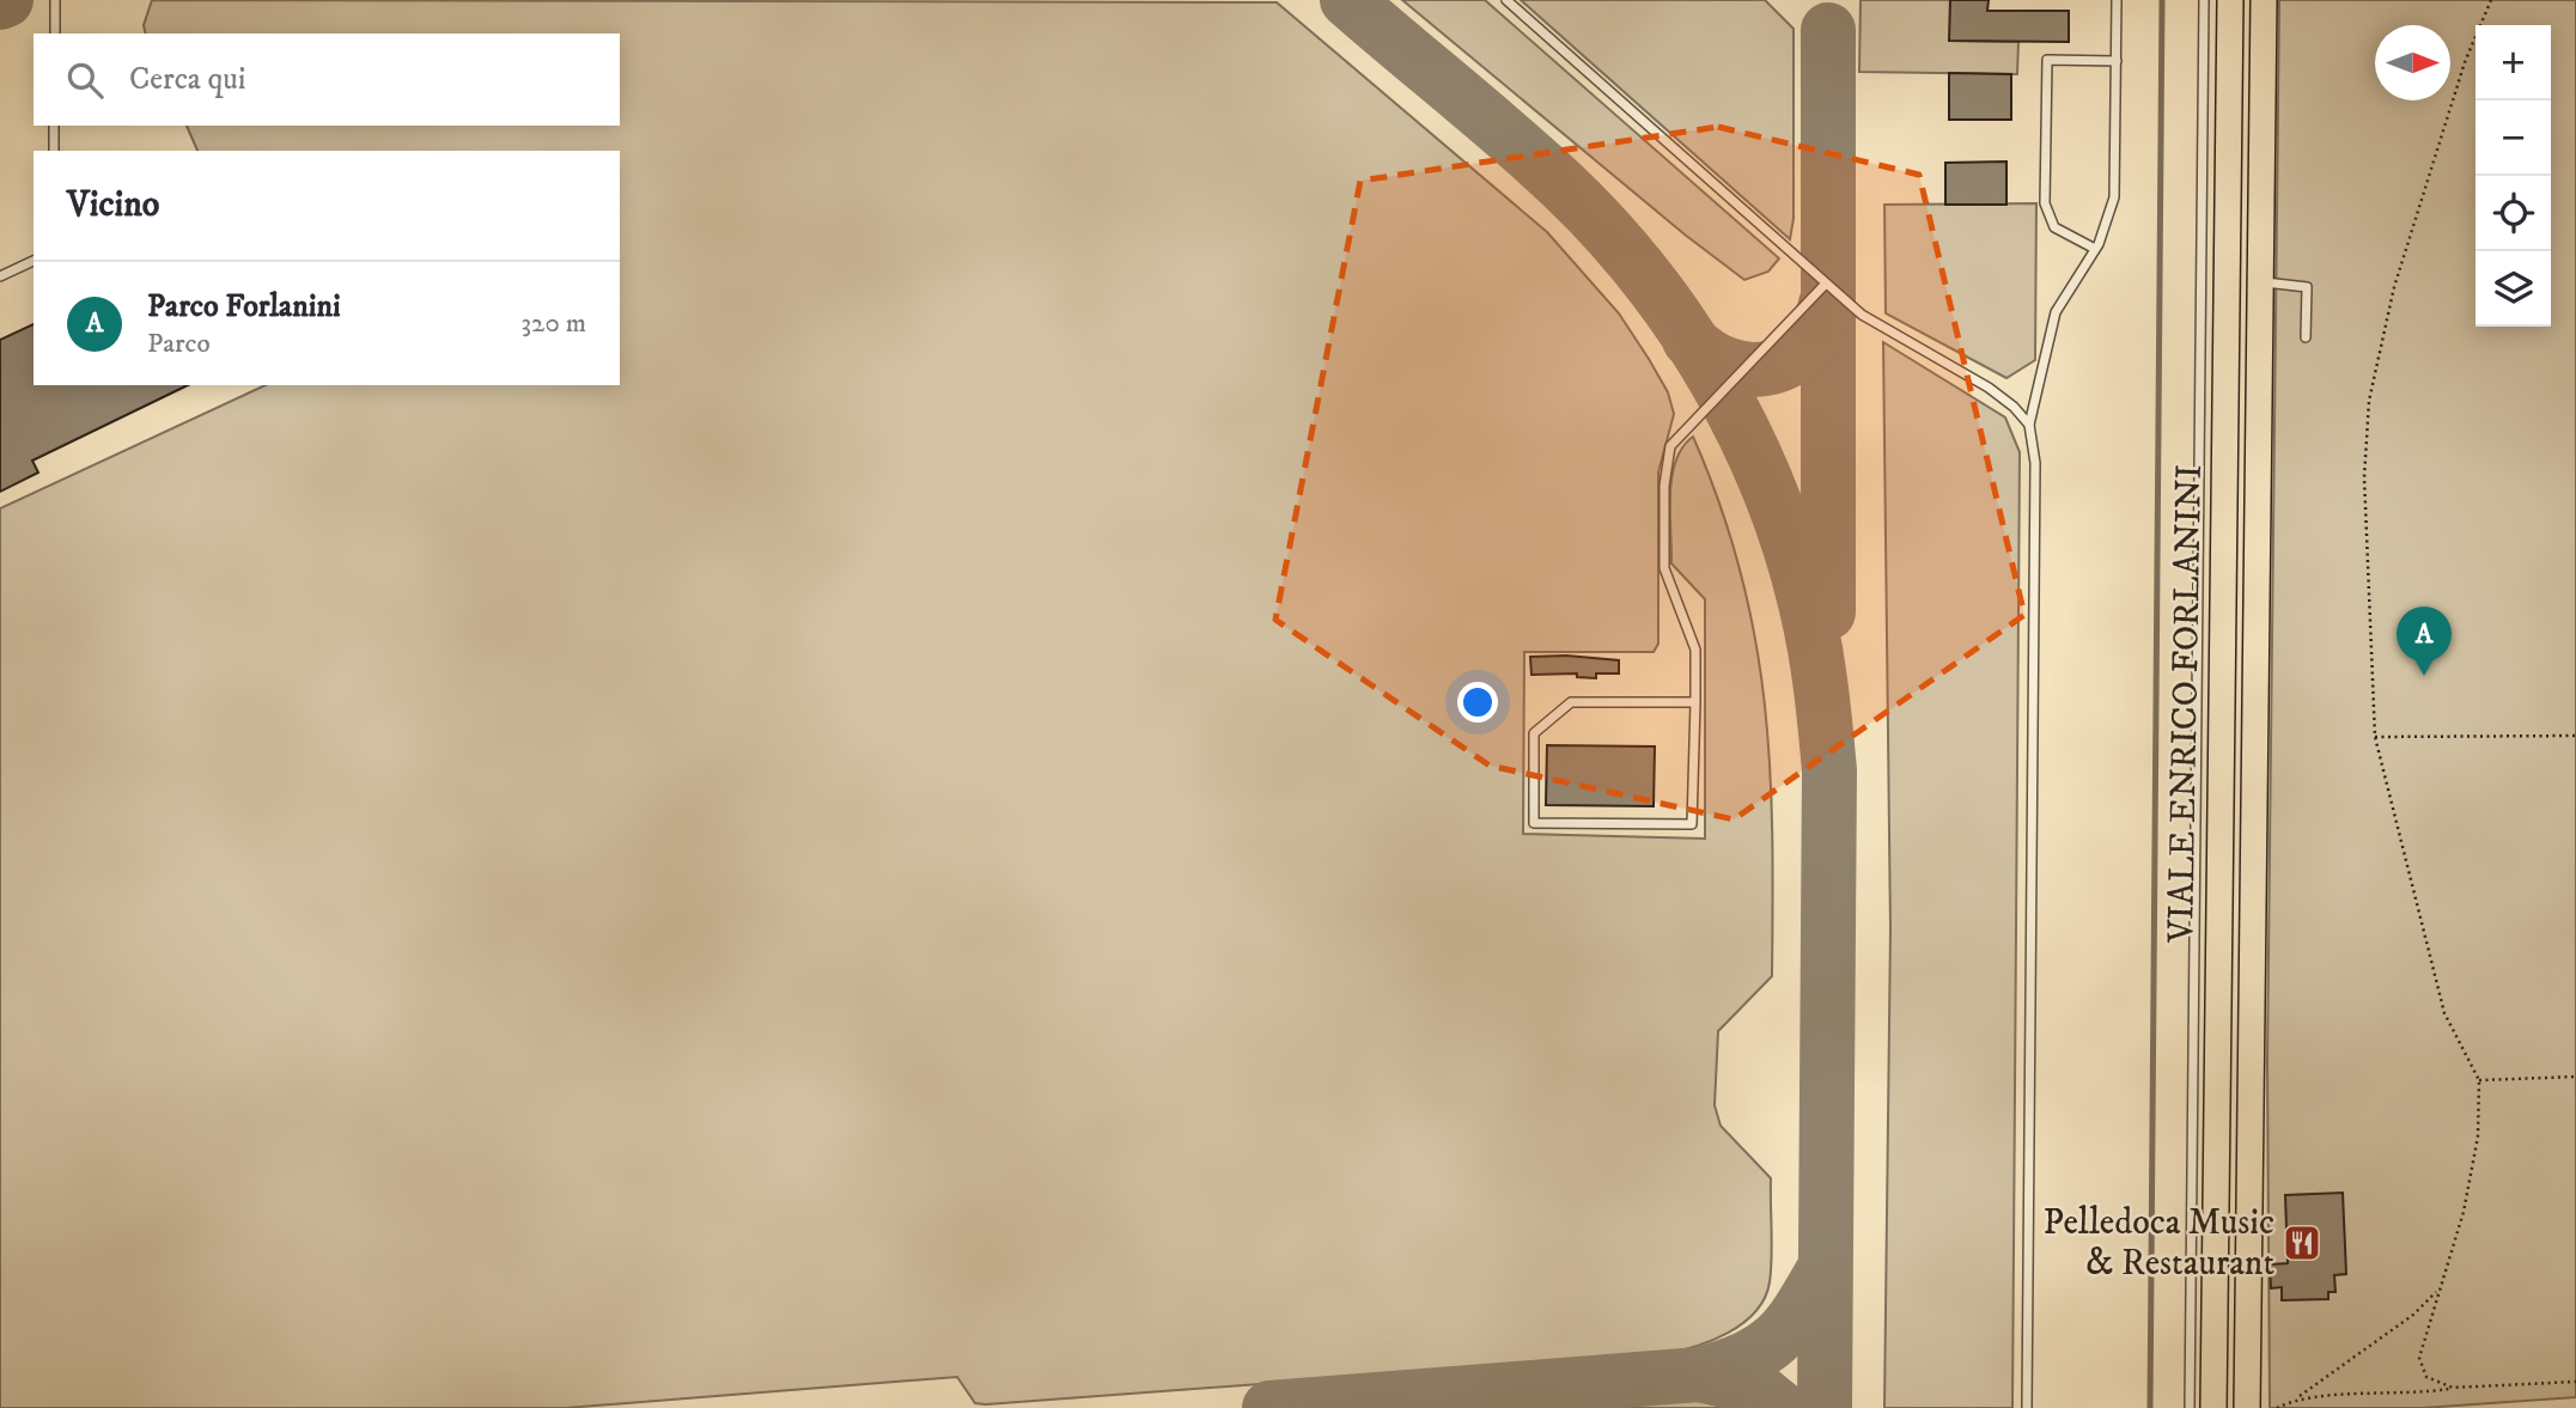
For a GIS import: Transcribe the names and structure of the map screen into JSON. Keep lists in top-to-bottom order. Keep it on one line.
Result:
{"streets":{"main road":["VIALE ENRICO FORLANINI"]},"places":{"restaurant":["Pelledoca Music & Restaurant"]},"north":"right","page":{"map_buttons":["+","−"],"search":"Cerca qui","heading":"Vicino","list":[{"mark":"A","name":"Parco Forlanini","note":"Parco","value":"320 m"}],"pins":"A"}}
